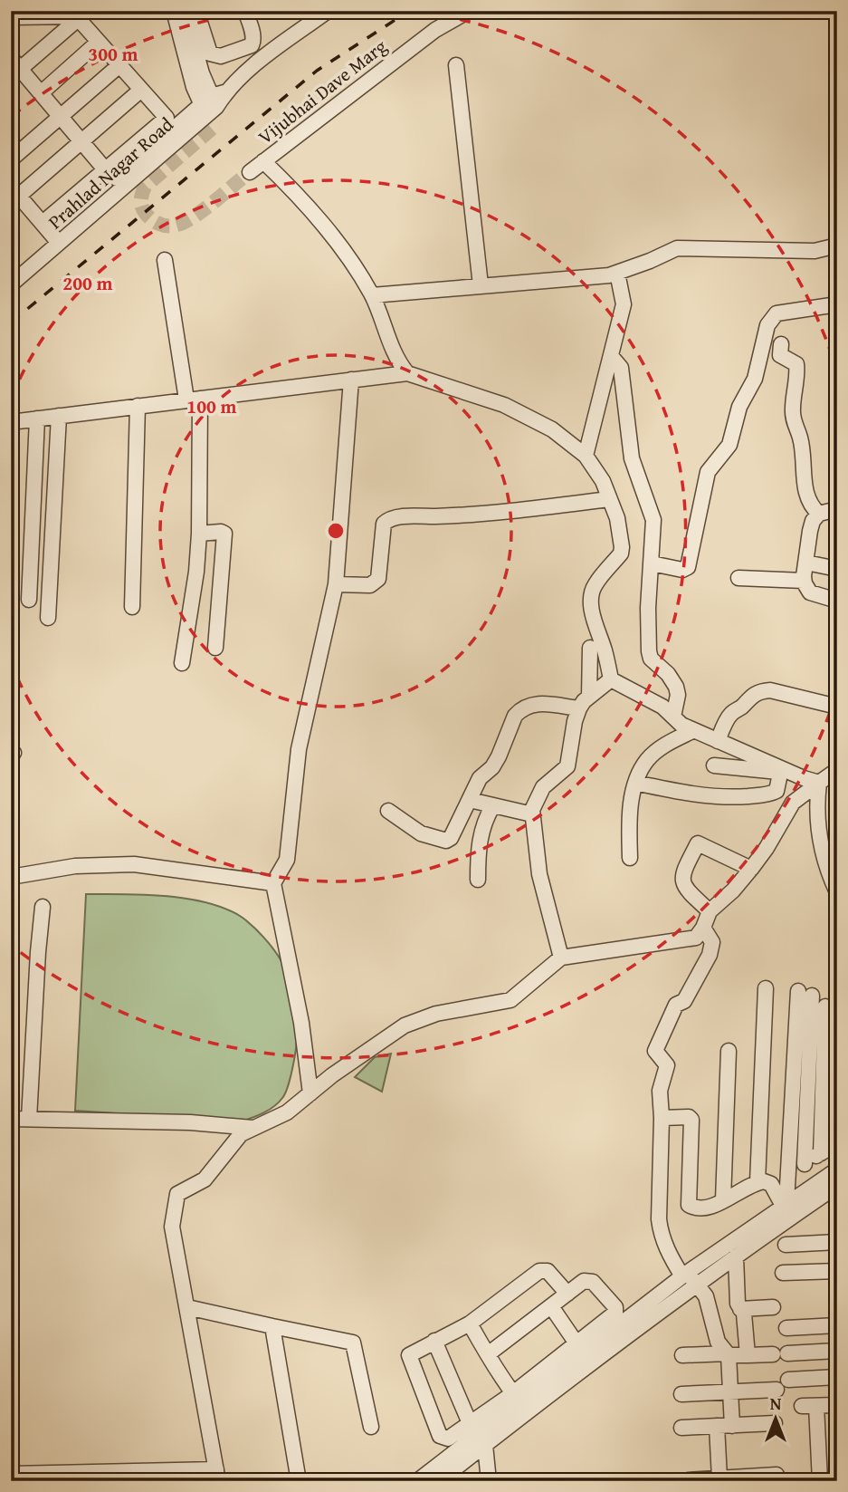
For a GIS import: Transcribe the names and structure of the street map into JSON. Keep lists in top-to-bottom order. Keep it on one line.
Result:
{"streets":{"street":["Vijubhai Dave Marg","Prahlad Nagar Road"]},"north":"top","rings":["300 m","200 m","100 m"]}
